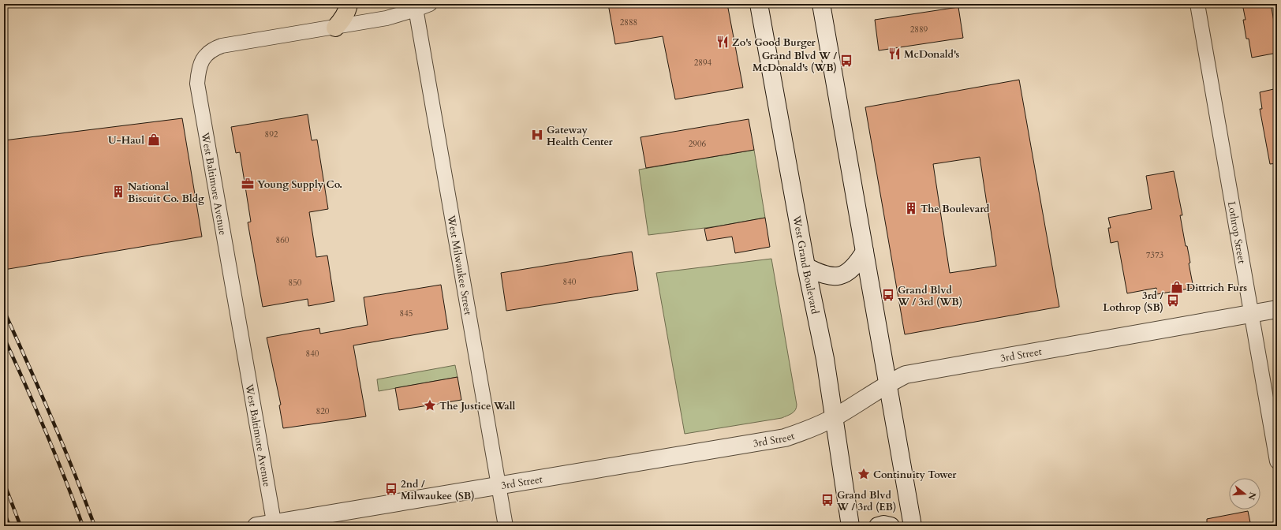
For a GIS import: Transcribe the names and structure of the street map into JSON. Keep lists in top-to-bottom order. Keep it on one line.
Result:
{"streets":{"main road":["West Grand Boulevard","3rd Street"],"street":["West Baltimore Avenue","Lothrop Street","West Milwaukee Street"]},"crossings":[["West Baltimore Avenue","West Milwaukee Street"],["West Baltimore Avenue","3rd Street"],["Lothrop Street","3rd Street"],["West Milwaukee Street","3rd Street"],["West Grand Boulevard","3rd Street"]],"places":{"restaurant":["Zo's Good Burger","McDonald's"],"bus stop":["Grand Blvd W / McDonald's (WB)","Grand Blvd W / 3rd (WB)","3rd / Lothrop (SB)","2nd / Milwaukee (SB)","Grand Blvd W / 3rd (EB)"],"hospital":["Gateway Health Center"],"shop":["U-Haul","Dittrich Furs"],"office":["Young Supply Co."],"building":["National Biscuit Co. Bldg","The Boulevard"],"place":["The Justice Wall","Continuity Tower"]},"house_numbers":["2888","2889","2894","892","2906","860","7373","840","850","845","840","820"],"north":"right"}
